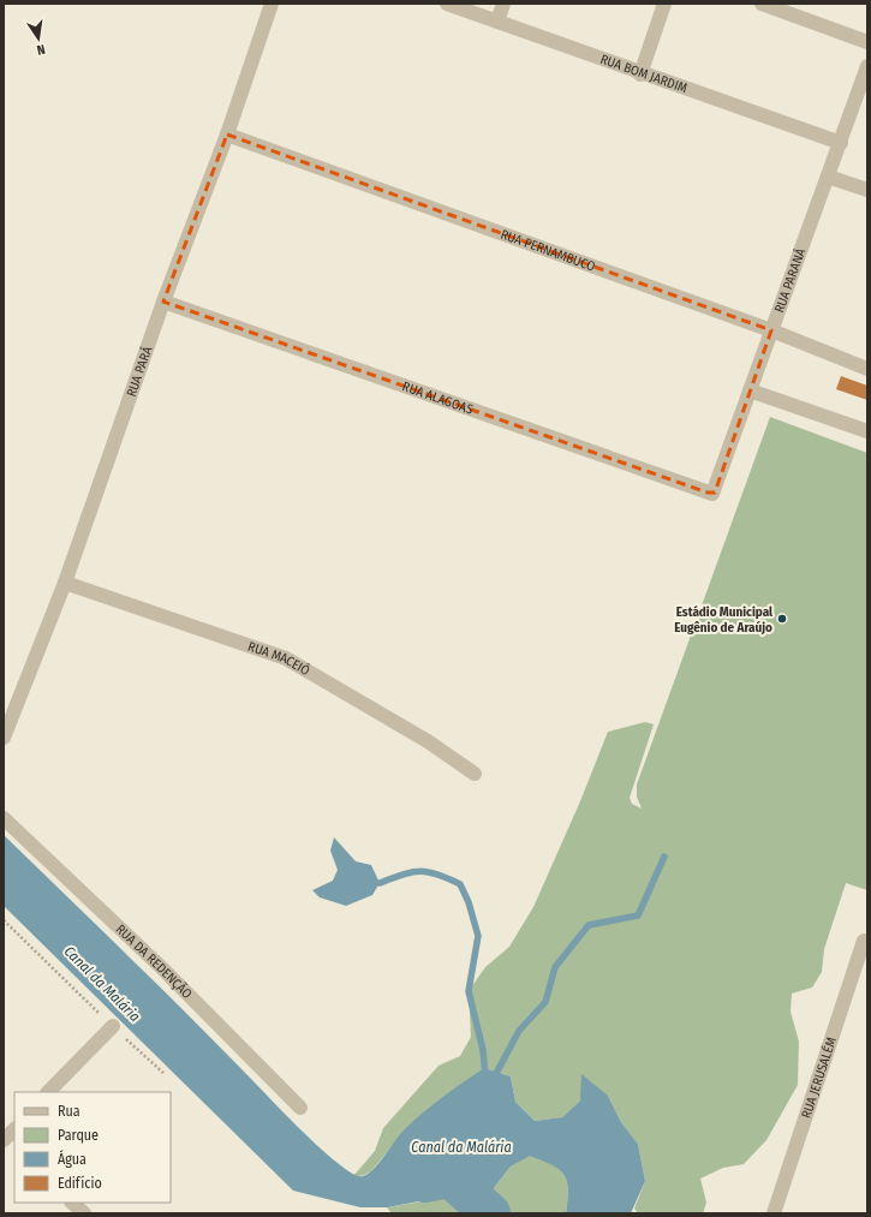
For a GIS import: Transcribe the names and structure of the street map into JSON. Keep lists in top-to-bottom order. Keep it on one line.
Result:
{"streets":{"street":["RUA BOM JARDIM","RUA PERNAMBUCO","RUA PARANÁ","RUA PARÁ","RUA ALAGOAS","RUA MACEIÓ","RUA DA REDENÇÃO","RUA JERUSALÉM"]},"crossings":[["RUA BOM JARDIM","RUA PARANÁ"],["RUA PERNAMBUCO","RUA PARANÁ"],["RUA PERNAMBUCO","RUA PARÁ"],["RUA PARANÁ","RUA ALAGOAS"],["RUA PARÁ","RUA ALAGOAS"],["RUA PARÁ","RUA MACEIÓ"]],"water":["Canal da Malária"],"places":["Estádio Municipal Eugênio de Araújo"],"legend":["Rua","Parque","Água","Edifício"],"north":"bottom"}
